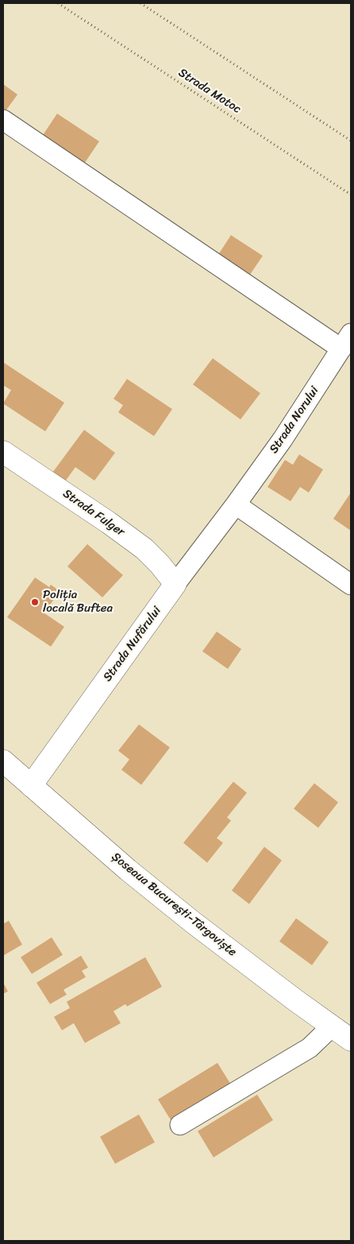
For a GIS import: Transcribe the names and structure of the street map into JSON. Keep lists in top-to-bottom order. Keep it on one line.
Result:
{"streets":{"street":["Strada Norului","Strada Fulger","Strada Nufărului","Șoseaua București-Târgoviște"],"path":["Strada Motoc"]},"crossings":[["Strada Norului","Strada Nufărului"],["Strada Fulger","Strada Nufărului"],["Strada Nufărului","Șoseaua București-Târgoviște"]],"places":["Poliția locală Buftea"]}
